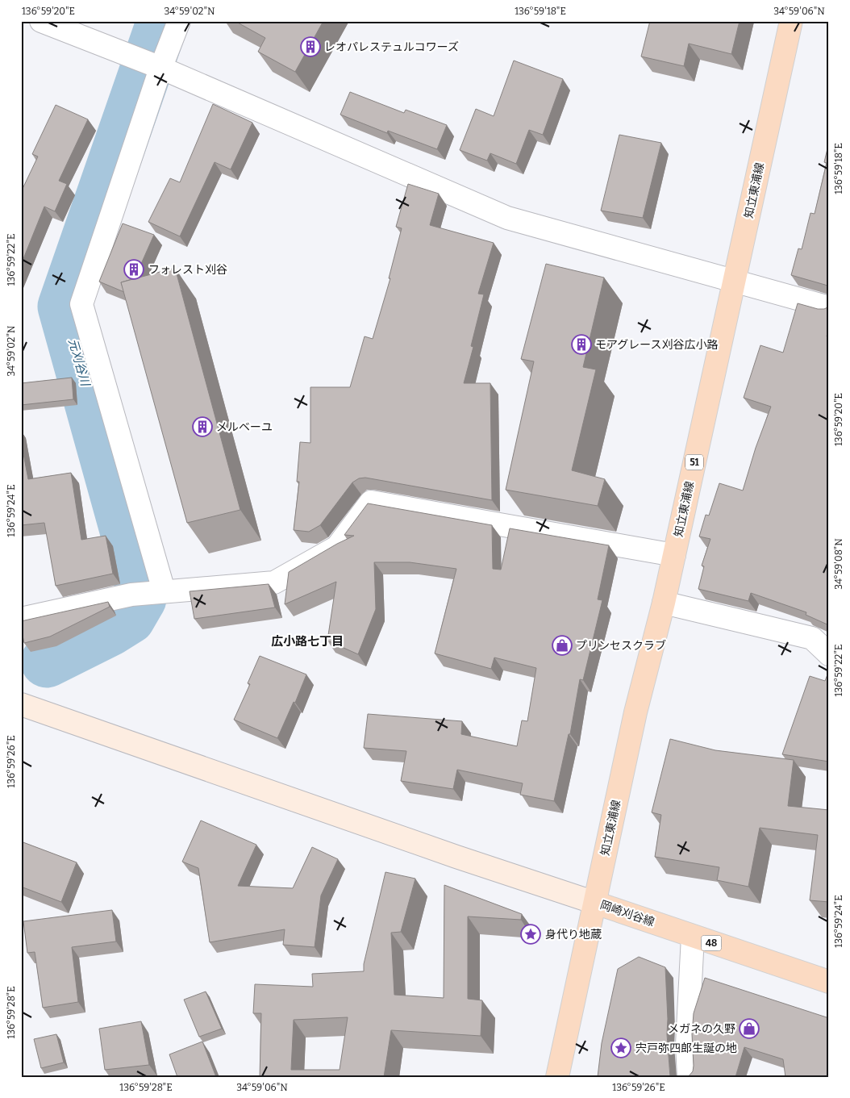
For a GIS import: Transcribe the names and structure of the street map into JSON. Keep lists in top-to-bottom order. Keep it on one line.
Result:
{"streets":{"main road":["知立東浦線","51","岡崎刈谷線","48"]},"crossings":[["知立東浦線","岡崎刈谷線"]],"districts":["広小路七丁目"],"water":["元刈谷川"],"places":{"building":["レオパレステュルコワーズ","フォレスト刈谷","モアグレース刈谷広小路","メルベーユ"],"shop":["プリンセスクラブ","メガネの久野"],"place":["身代り地蔵","宍戸弥四郎生誕の地"]},"coordinates":["136°59'20\"E","34°59'02\"N","136°59'18\"E","34°59'06\"N","136°59'22\"E","136°59'24\"E","34°59'08\"N","136°59'26\"E","136°59'28\"E"]}
